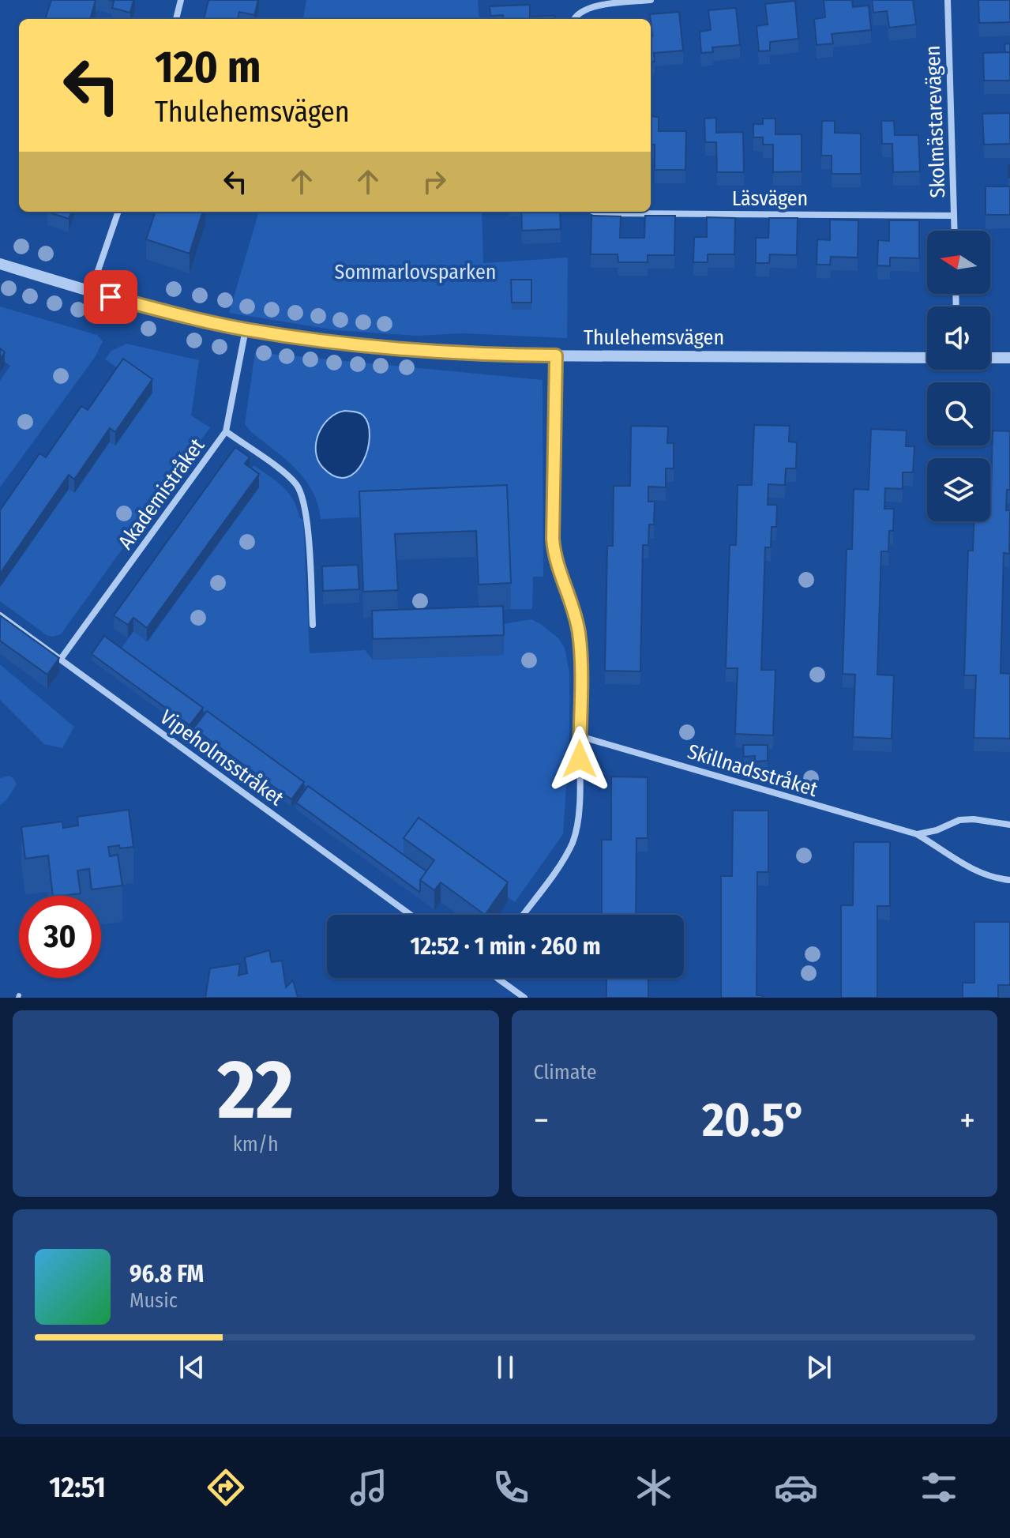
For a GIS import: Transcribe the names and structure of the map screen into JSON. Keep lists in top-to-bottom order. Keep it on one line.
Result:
{"streets":{"street":["Skolmästarevägen","Läsvägen","Thulehemsvägen","Akademistråket","Vipeholmsstråket","Skillnadsstråket"]},"crossings":[["Skolmästarevägen","Läsvägen"],["Thulehemsvägen","Akademistråket"],["Akademistråket","Vipeholmsstråket"]],"parks":["Sommarlovsparken"],"north":"left","page":{"turn":["120 m","Thulehemsvägen"],"limit":"30","trip":"12:52 · 1 min · 260 m","tile":[["22","km/h"],"Climate"],"heat":["−","20.5°","+"],"song":["96.8 FM","Music"],"tabs":"12:51"}}
